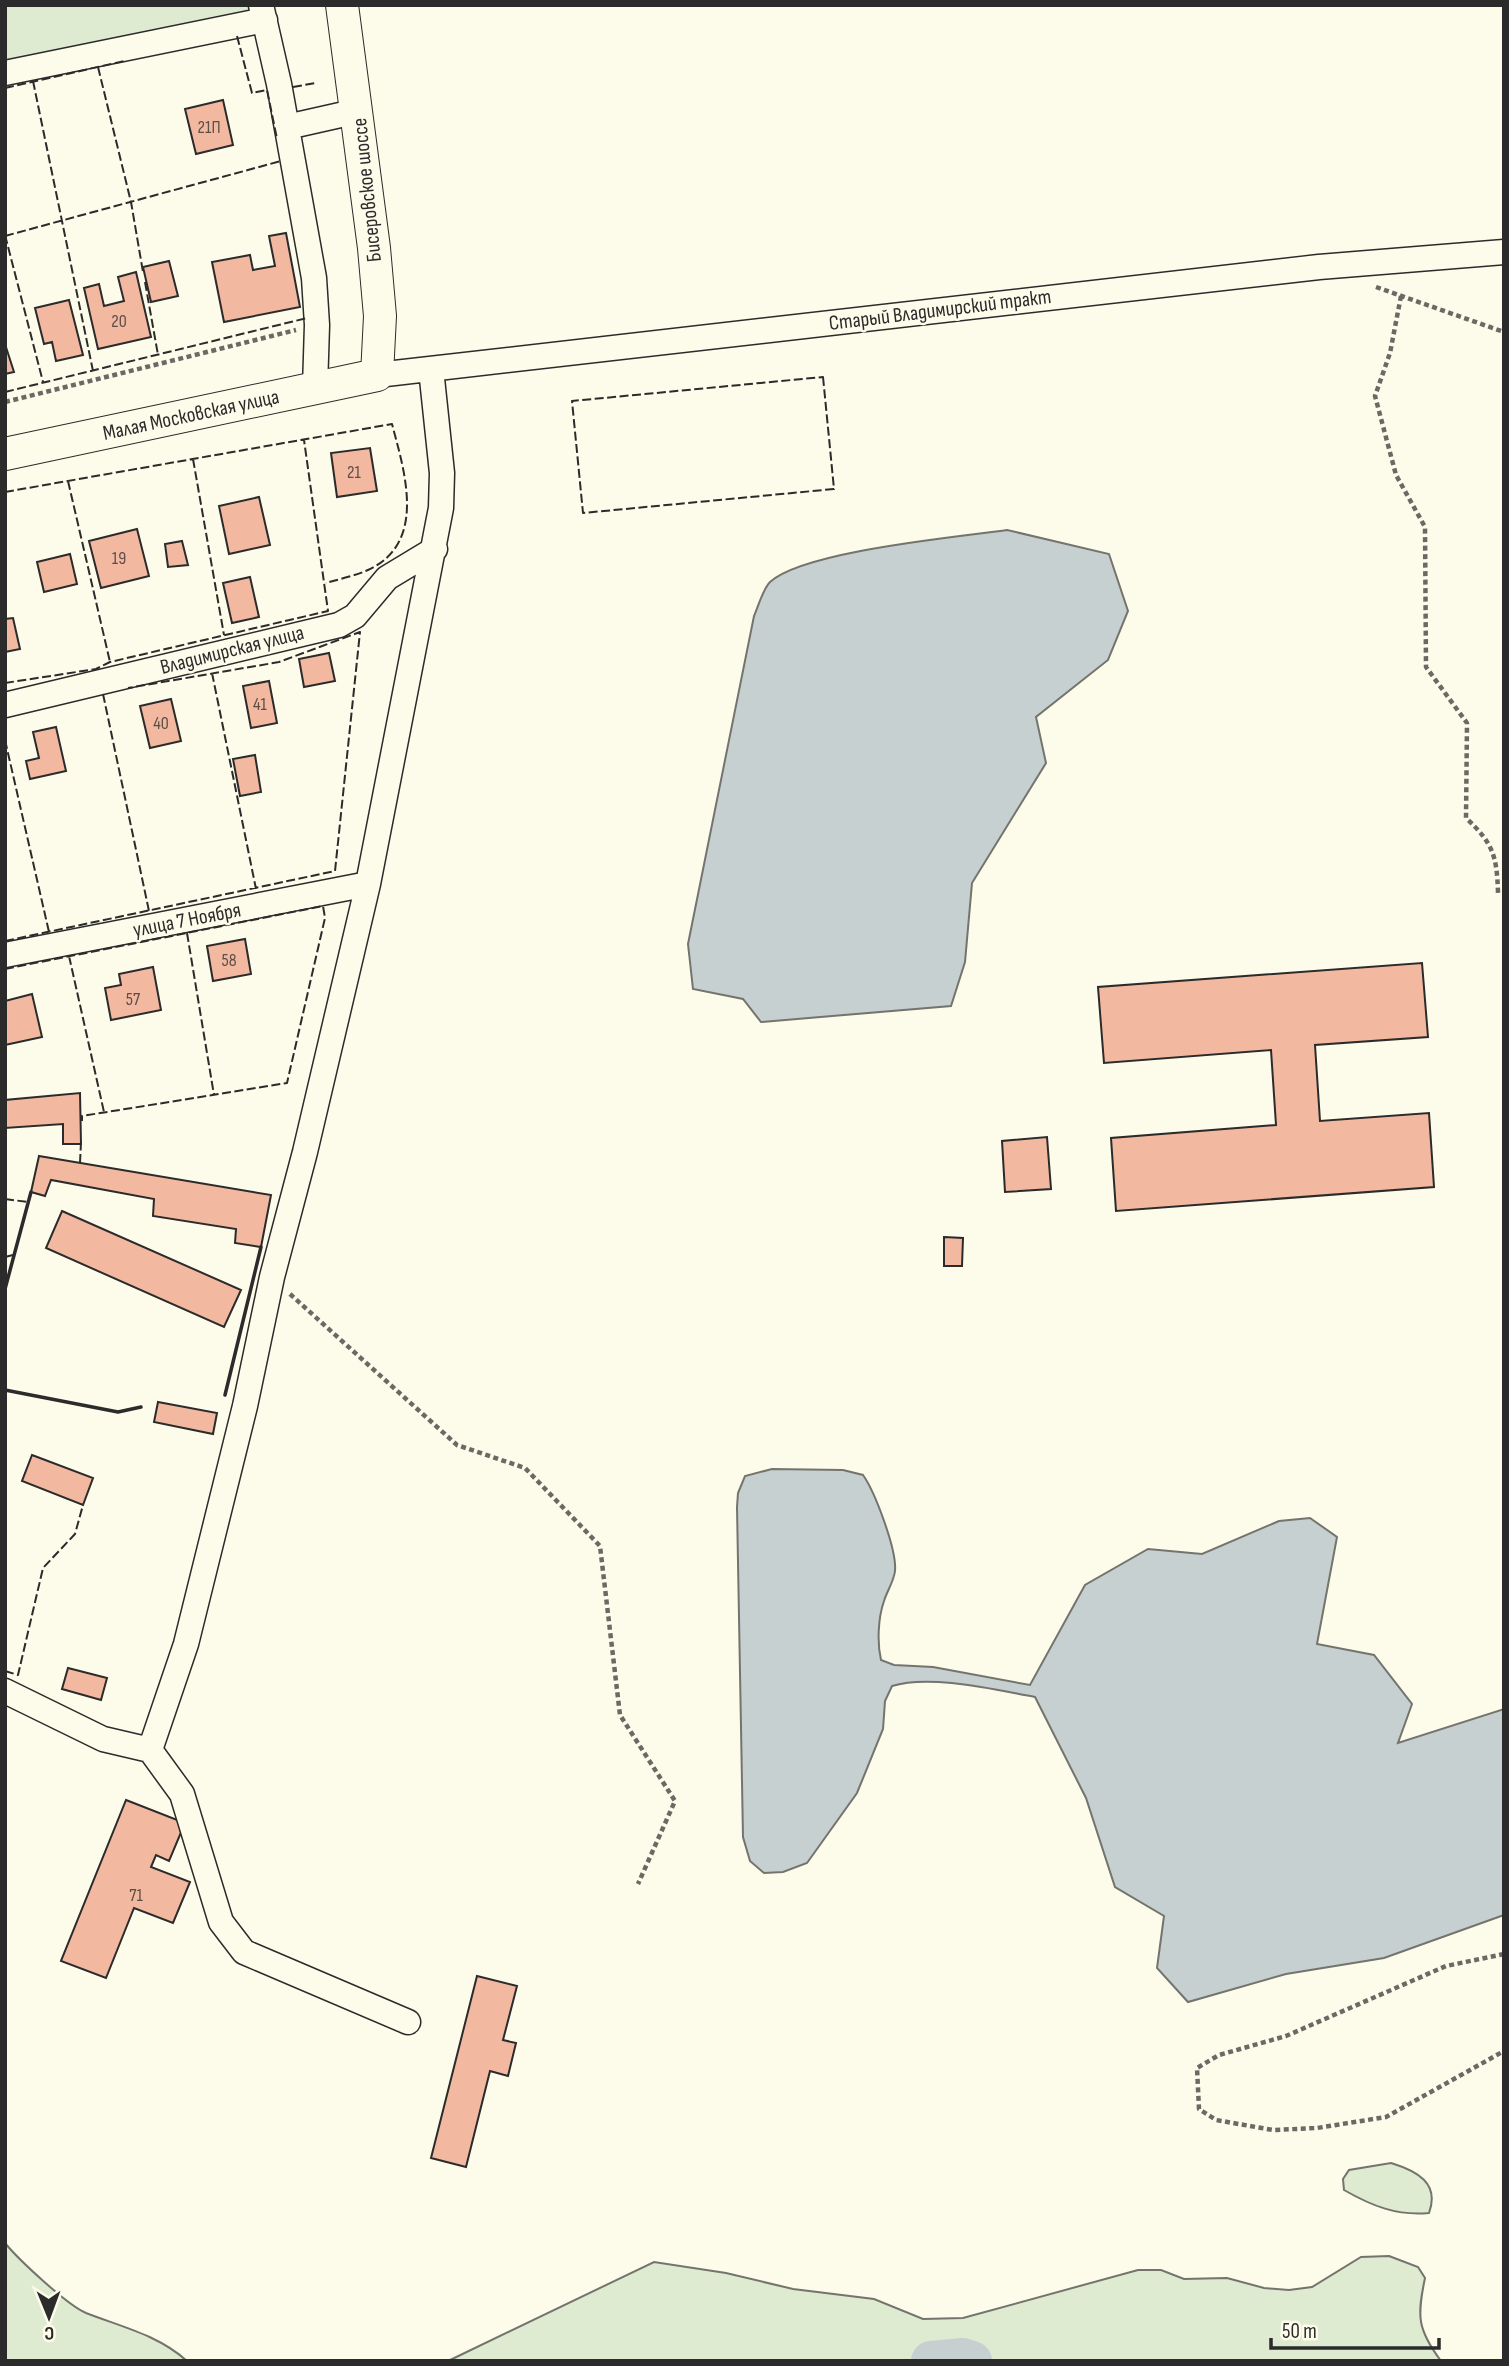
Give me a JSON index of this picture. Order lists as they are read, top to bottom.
{
  "streets": {
    "main road": ["Бисеровское шоссе", "Малая Московская улица"],
    "street": ["Старый Владимирский тракт", "Владимирская улица", "улица 7 Ноября"]
  },
  "crossings": [
    ["Бисеровское шоссе", "Старый Владимирский тракт"],
    ["Бисеровское шоссе", "Малая Московская улица"],
    ["Старый Владимирский тракт", "Малая Московская улица"]
  ],
  "house_numbers": [
    "21П",
    "20",
    "21",
    "19",
    "41",
    "40",
    "58",
    "57",
    "71"
  ],
  "scale_bar": "50 m",
  "north": "bottom"
}
